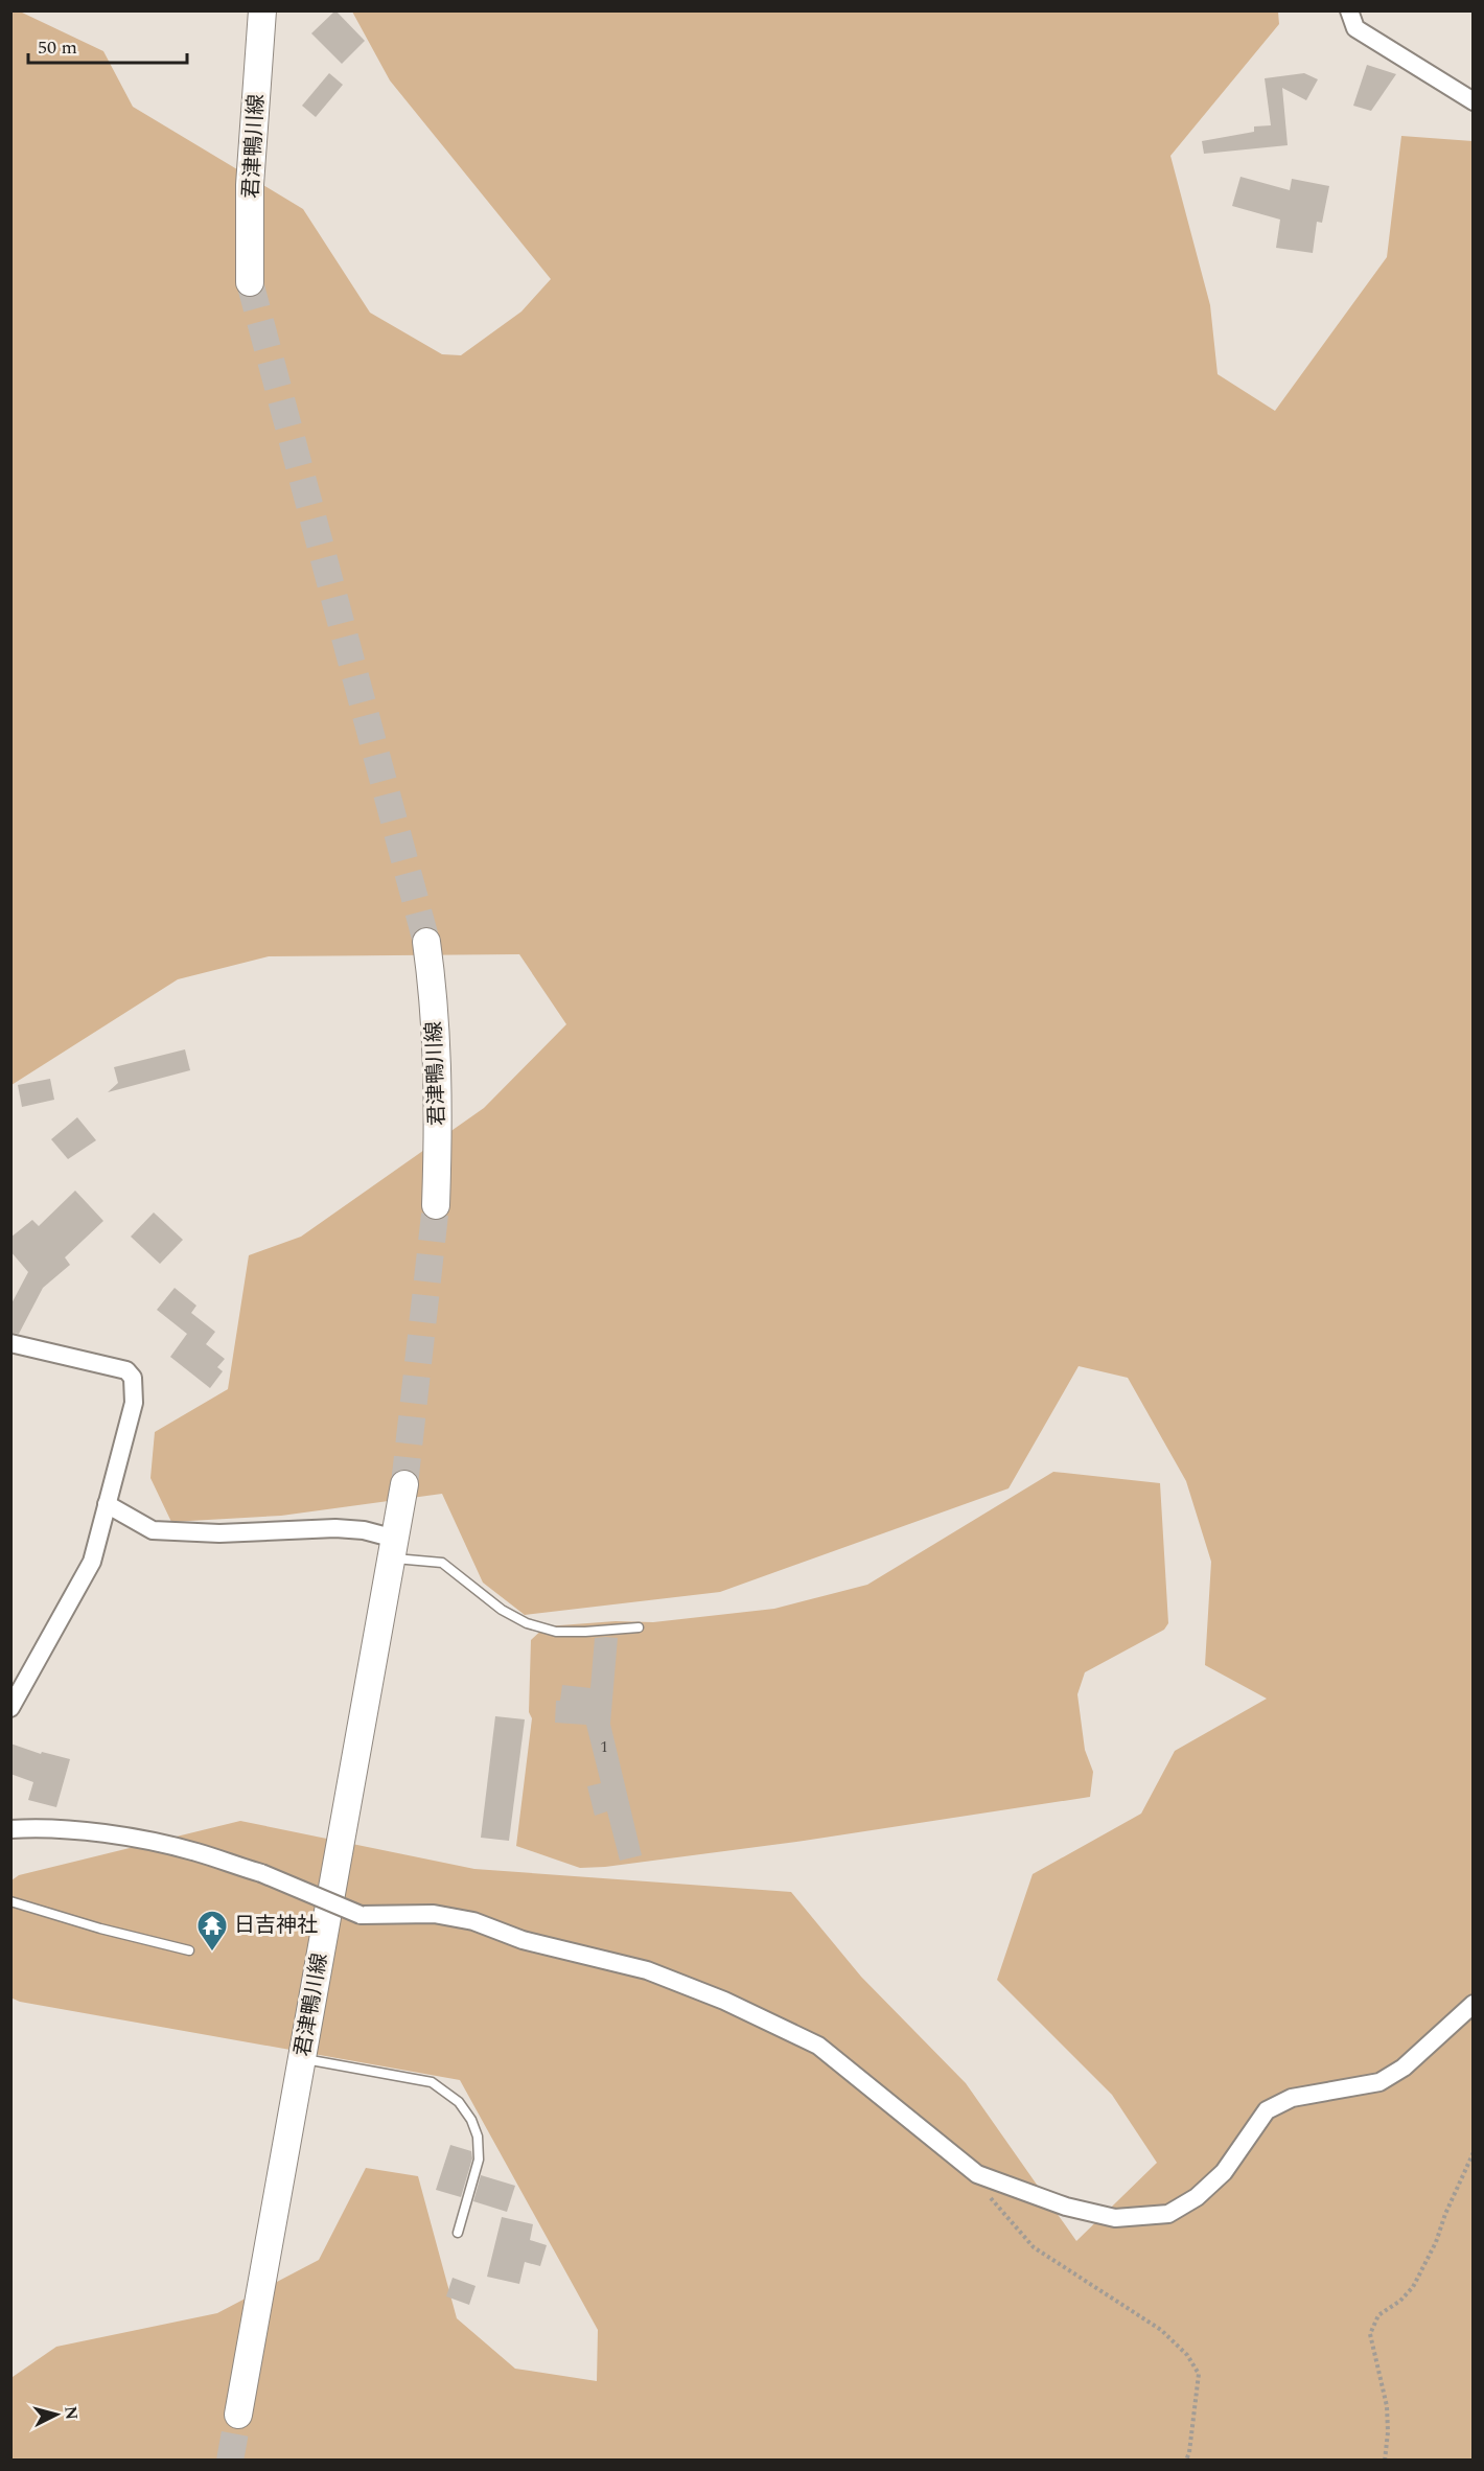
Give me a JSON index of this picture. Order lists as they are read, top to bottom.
{
  "streets": {
    "main road": ["君津鴨川線"]
  },
  "places": {
    "temple": ["日吉神社"]
  },
  "house_numbers": ["1"],
  "scale_bar": "50 m",
  "north": "right"
}
